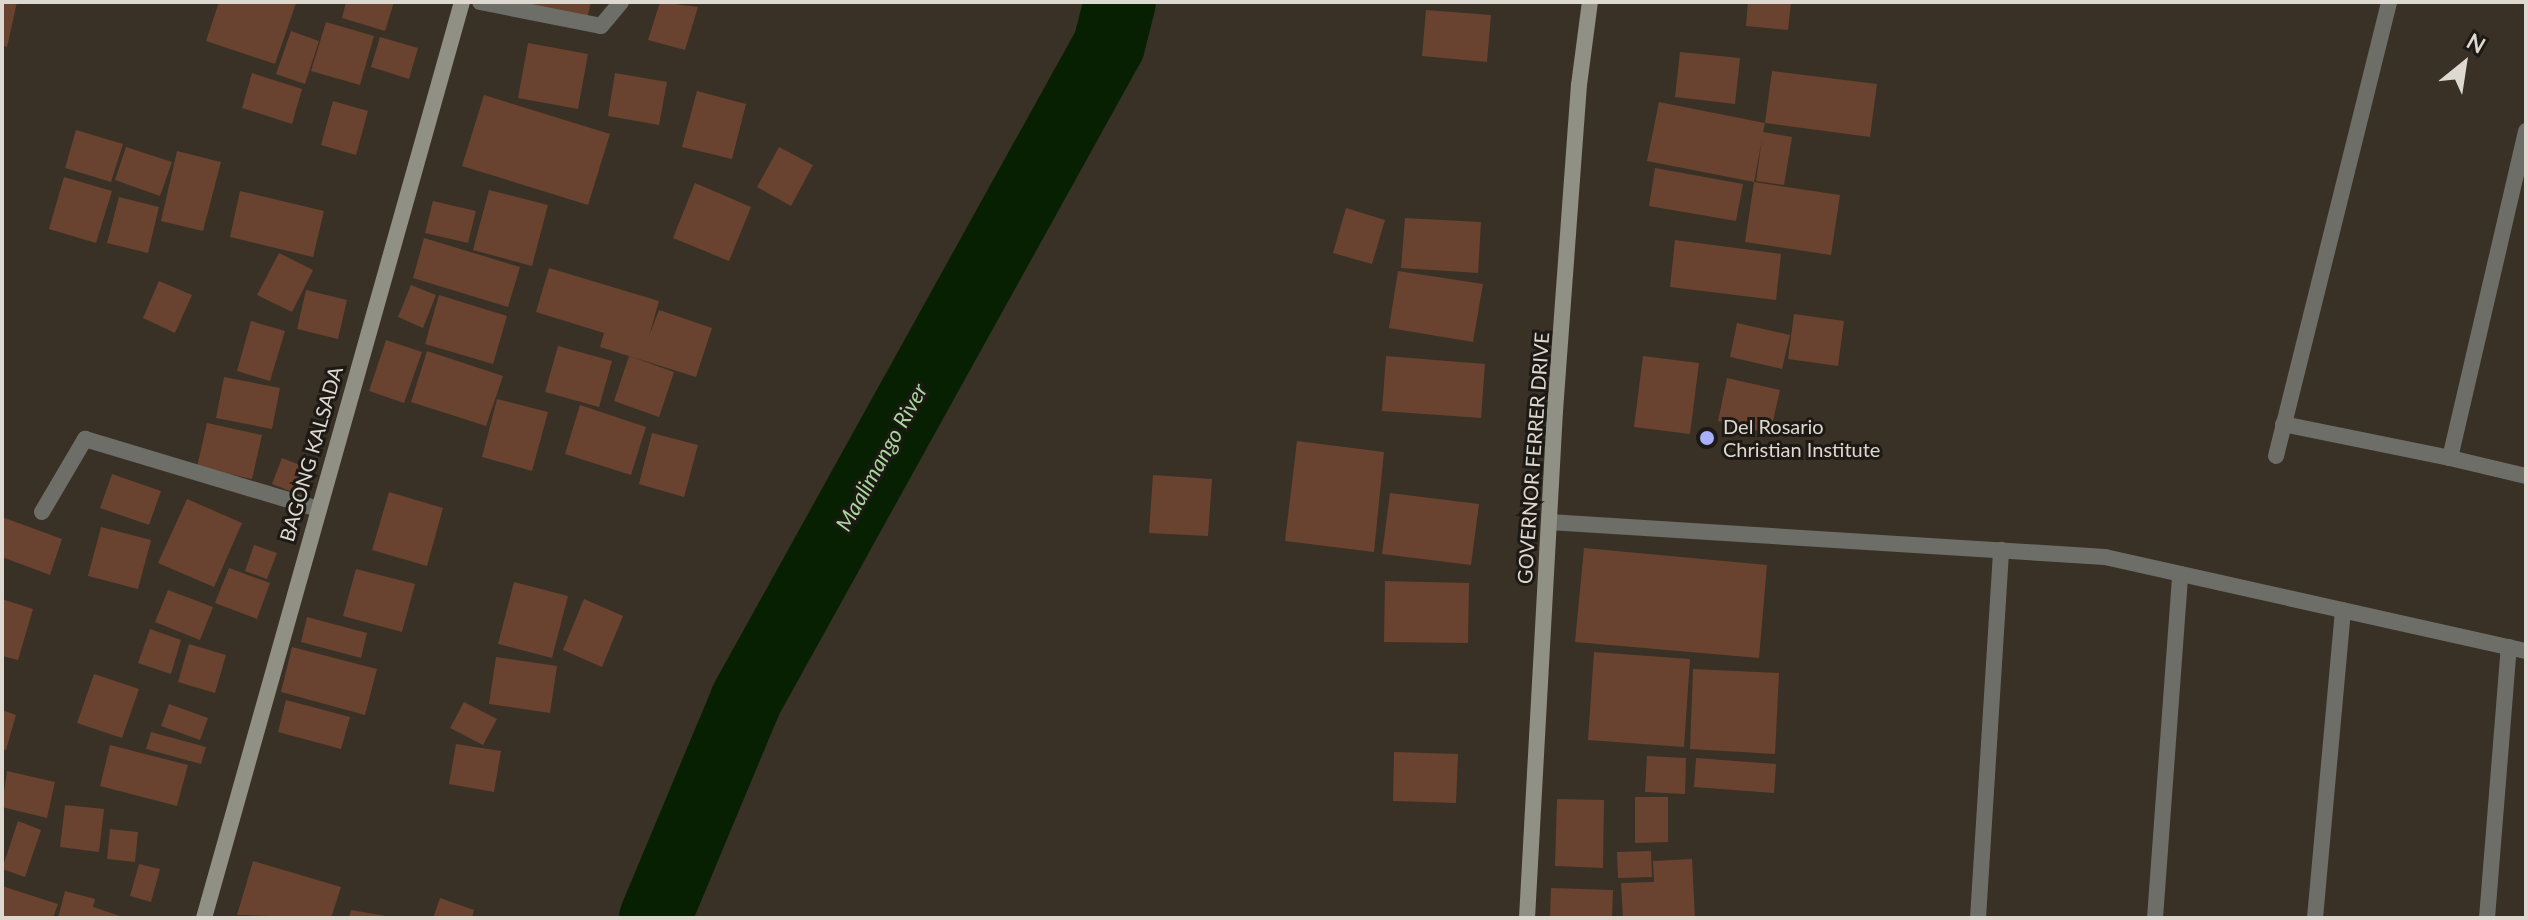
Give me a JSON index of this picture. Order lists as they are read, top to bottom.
{
  "streets": {
    "street": ["BAGONG KALSADA", "GOVERNOR FERRER DRIVE"]
  },
  "water": ["Maalimango River"],
  "places": ["Del Rosario Christian Institute"],
  "north": "top right"
}
